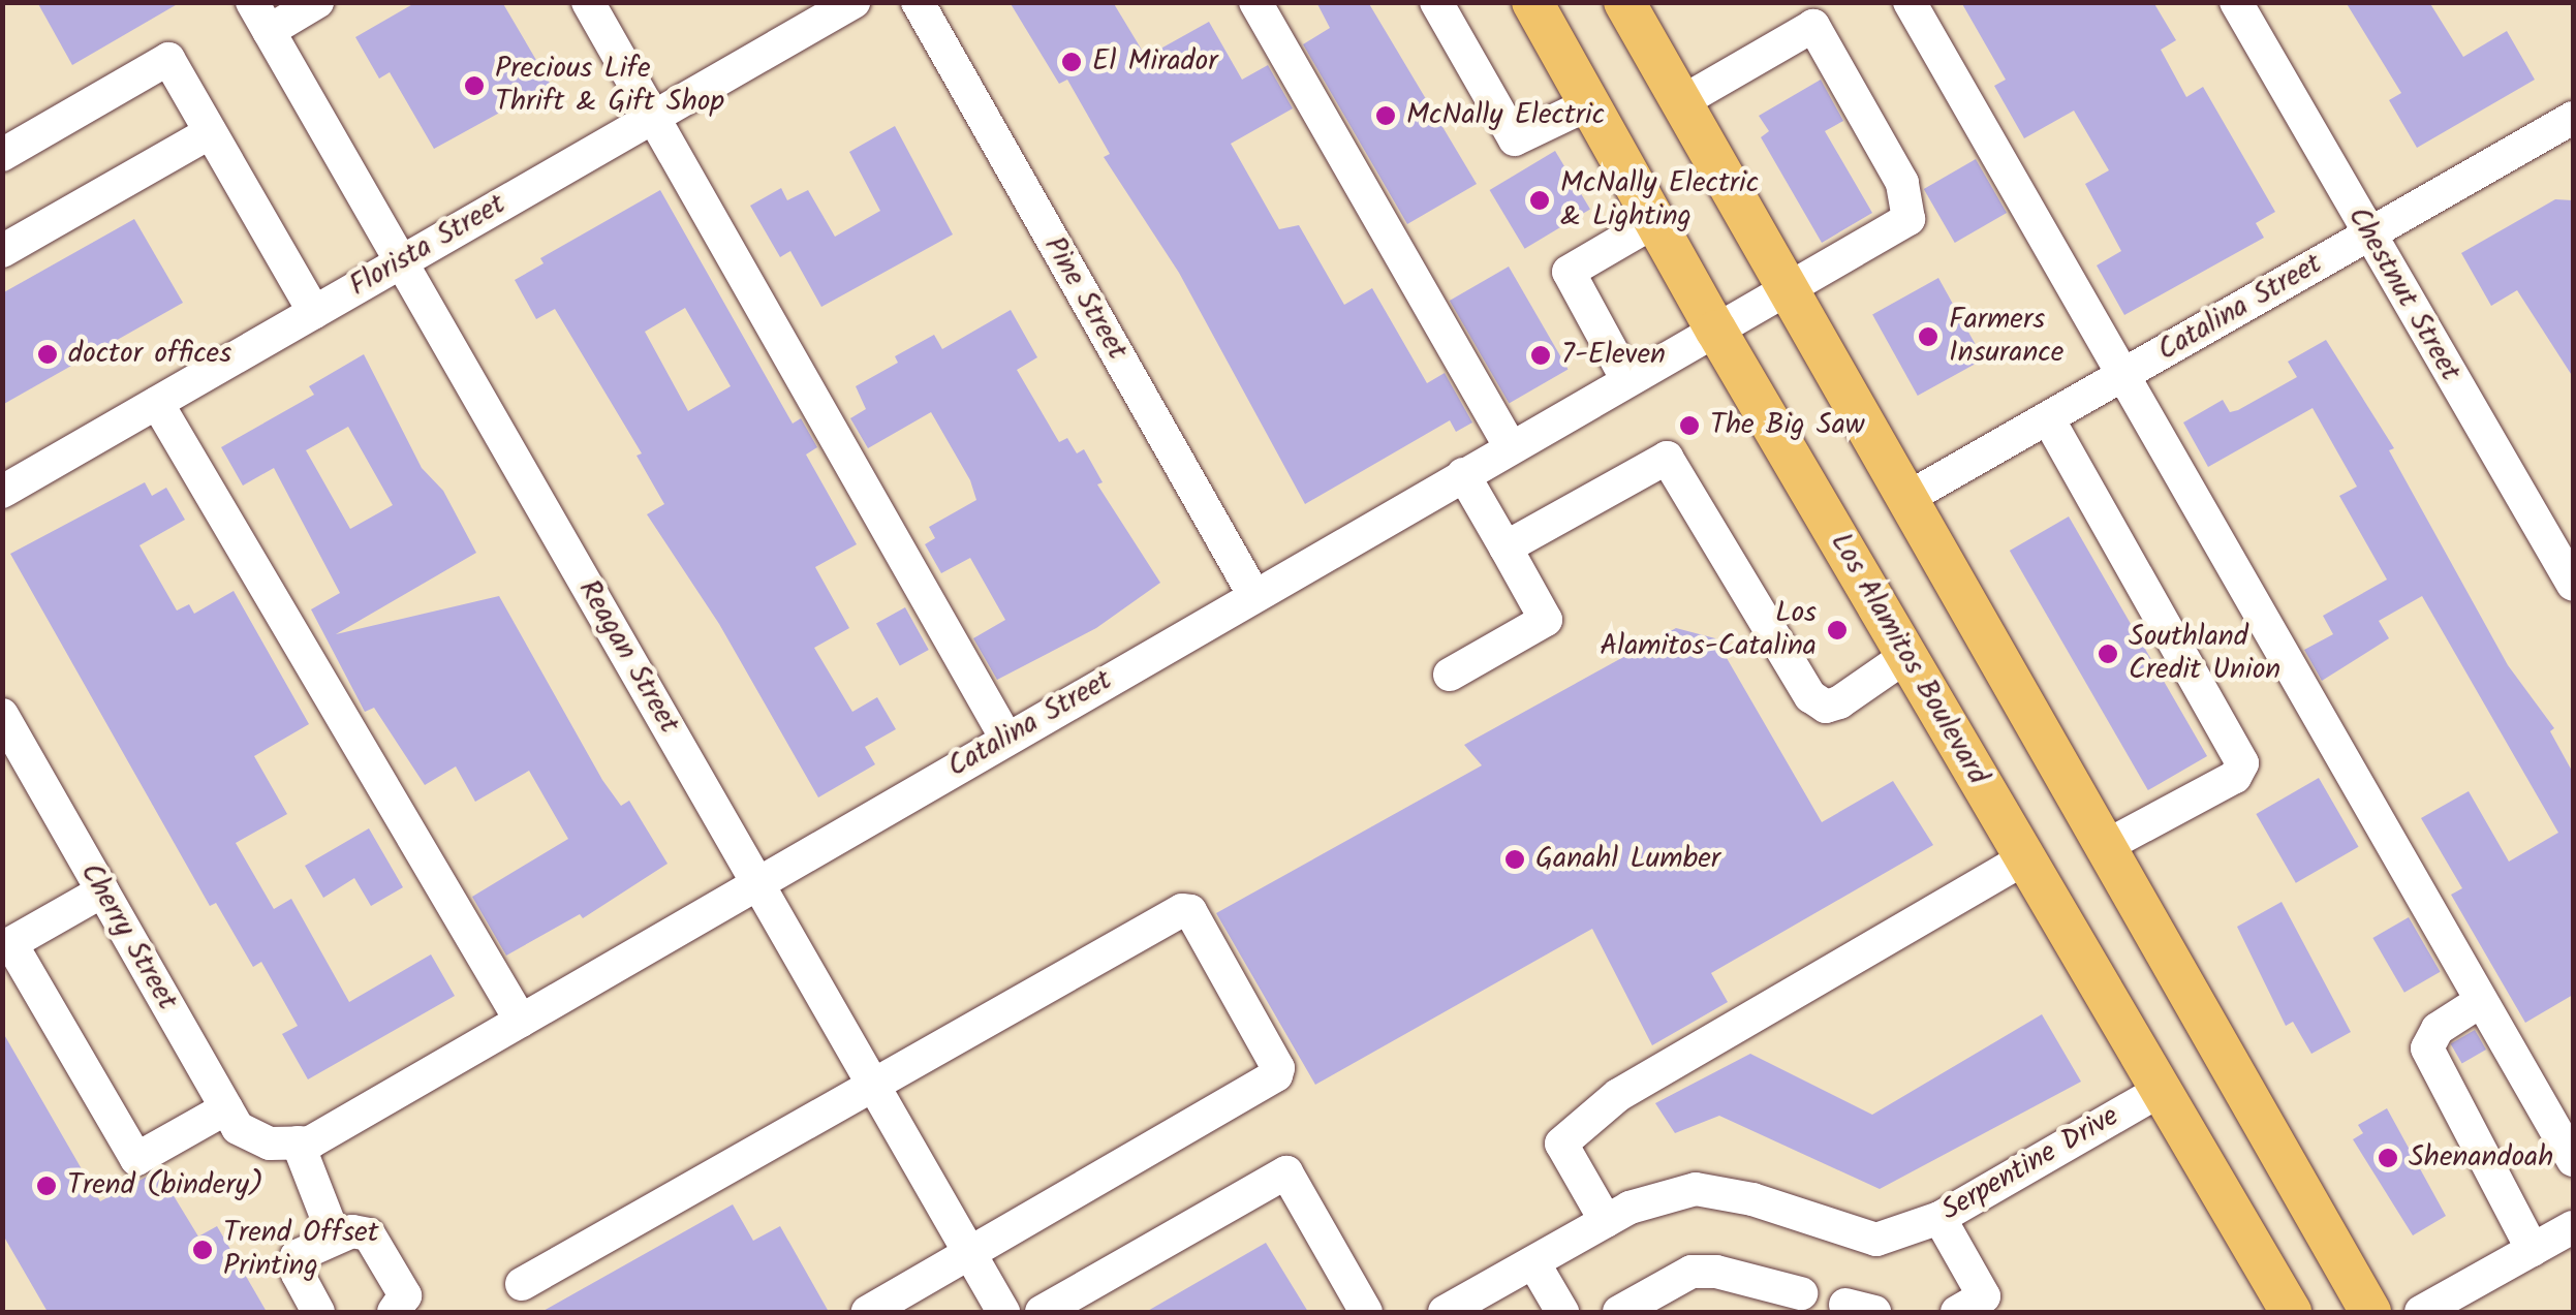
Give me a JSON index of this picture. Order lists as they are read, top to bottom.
{
  "streets": {
    "main road": ["Los Alamitos Boulevard"],
    "street": [
      "Florista Street",
      "Chestnut Street",
      "Pine Street",
      "Catalina Street",
      "Reagan Street",
      "Cherry Street",
      "Serpentine Drive"
    ]
  },
  "crossings": [
    ["Florista Street", "Reagan Street"],
    ["Chestnut Street", "Catalina Street"],
    ["Pine Street", "Catalina Street"],
    ["Catalina Street", "Reagan Street"],
    ["Catalina Street", "Los Alamitos Boulevard"],
    ["Catalina Street", "Cherry Street"],
    ["Los Alamitos Boulevard", "Serpentine Drive"]
  ],
  "places": [
    "El Mirador",
    "Precious Life Thrift & Gift Shop",
    "McNally Electric",
    "McNally Electric & Lighting",
    "Farmers Insurance",
    "doctor offices",
    "7-Eleven",
    "The Big Saw",
    "Los Alamitos-Catalina",
    "Southland Credit Union",
    "Ganahl Lumber",
    "Shenandoah",
    "Trend (bindery)",
    "Trend Offset Printing"
  ]
}
